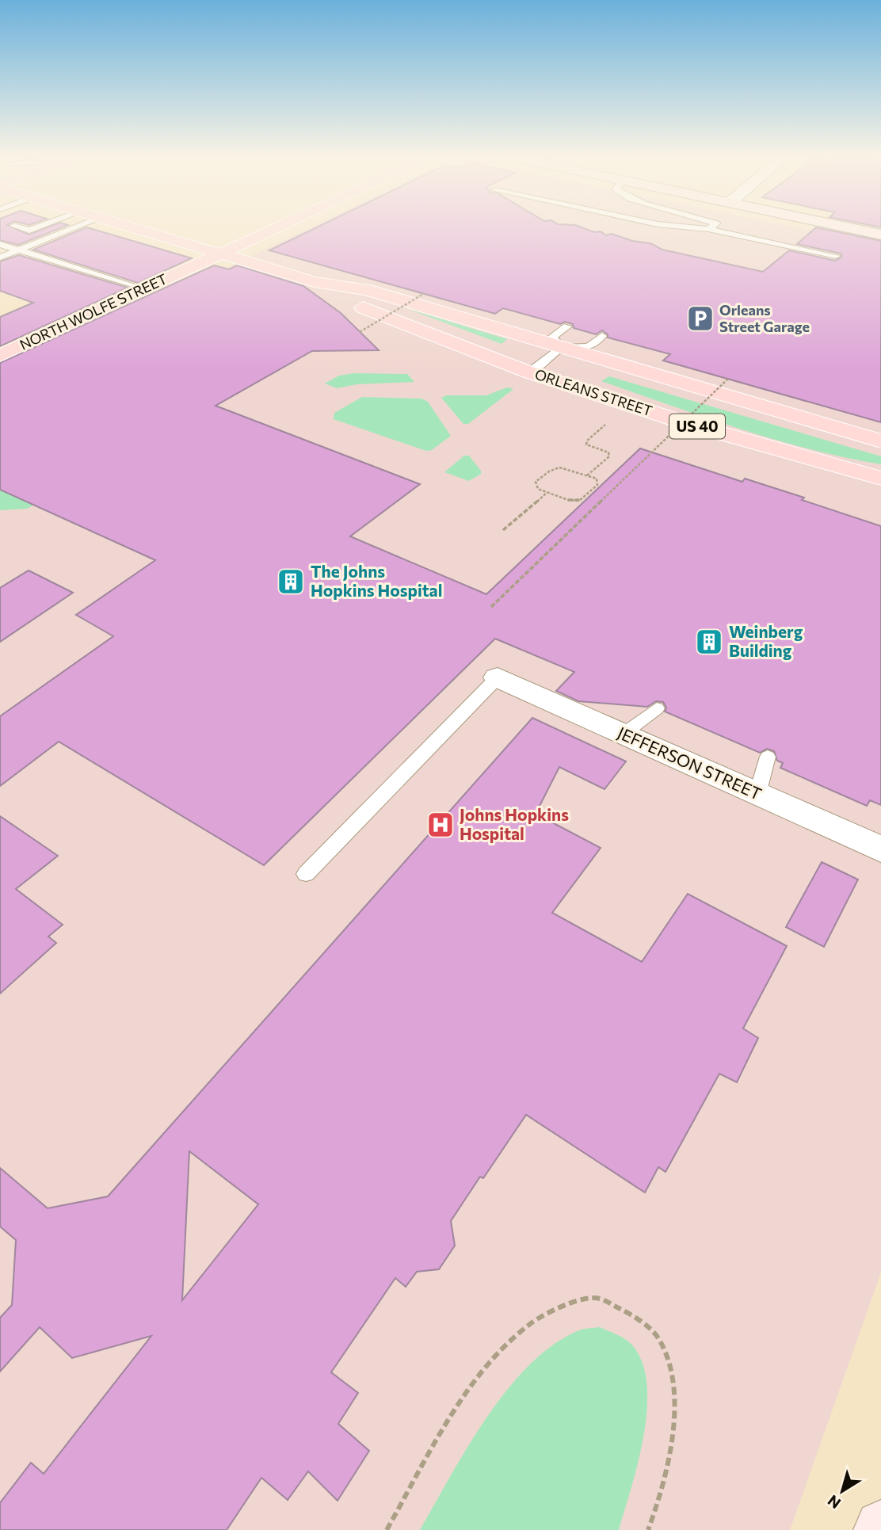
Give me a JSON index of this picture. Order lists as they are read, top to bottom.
{
  "streets": {
    "main road": ["NORTH WOLFE STREET", "ORLEANS STREET", "US 40"],
    "street": ["JEFFERSON STREET"]
  },
  "crossings": [
    ["NORTH WOLFE STREET", "ORLEANS STREET"]
  ],
  "places": {
    "parking": ["Orleans Street Garage"],
    "building": ["The Johns Hopkins Hospital", "Weinberg Building"],
    "hospital": ["Johns Hopkins Hospital"]
  },
  "north": "bottom left"
}
